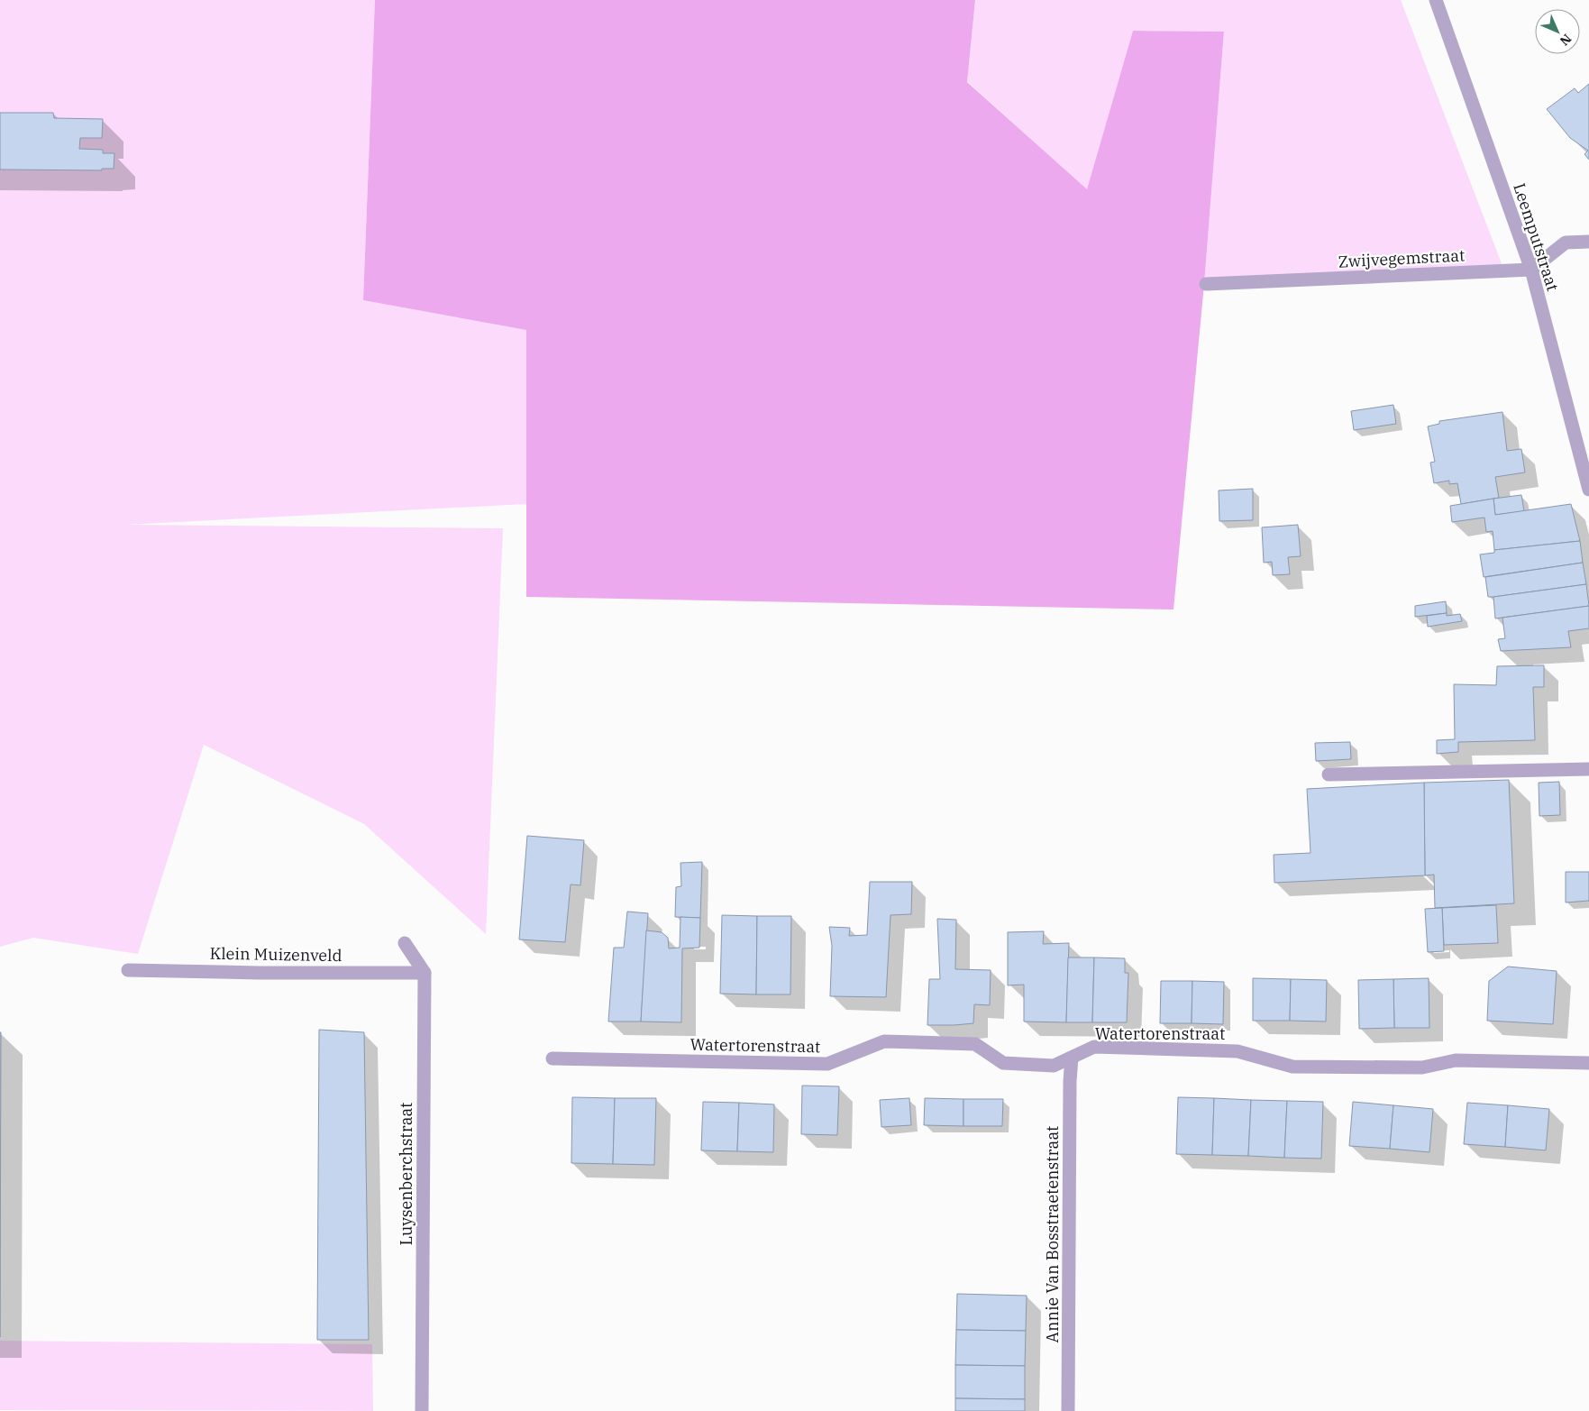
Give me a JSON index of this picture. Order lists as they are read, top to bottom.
{
  "streets": {
    "street": [
      "Leemputstraat",
      "Zwijvegemstraat",
      "Klein Muizenveld",
      "Watertorenstraat",
      "Luysenberchstraat",
      "Annie Van Bosstraetenstraat"
    ]
  },
  "crossings": [
    ["Leemputstraat", "Zwijvegemstraat"],
    ["Klein Muizenveld", "Luysenberchstraat"],
    ["Watertorenstraat", "Annie Van Bosstraetenstraat"]
  ],
  "north": "bottom right"
}
